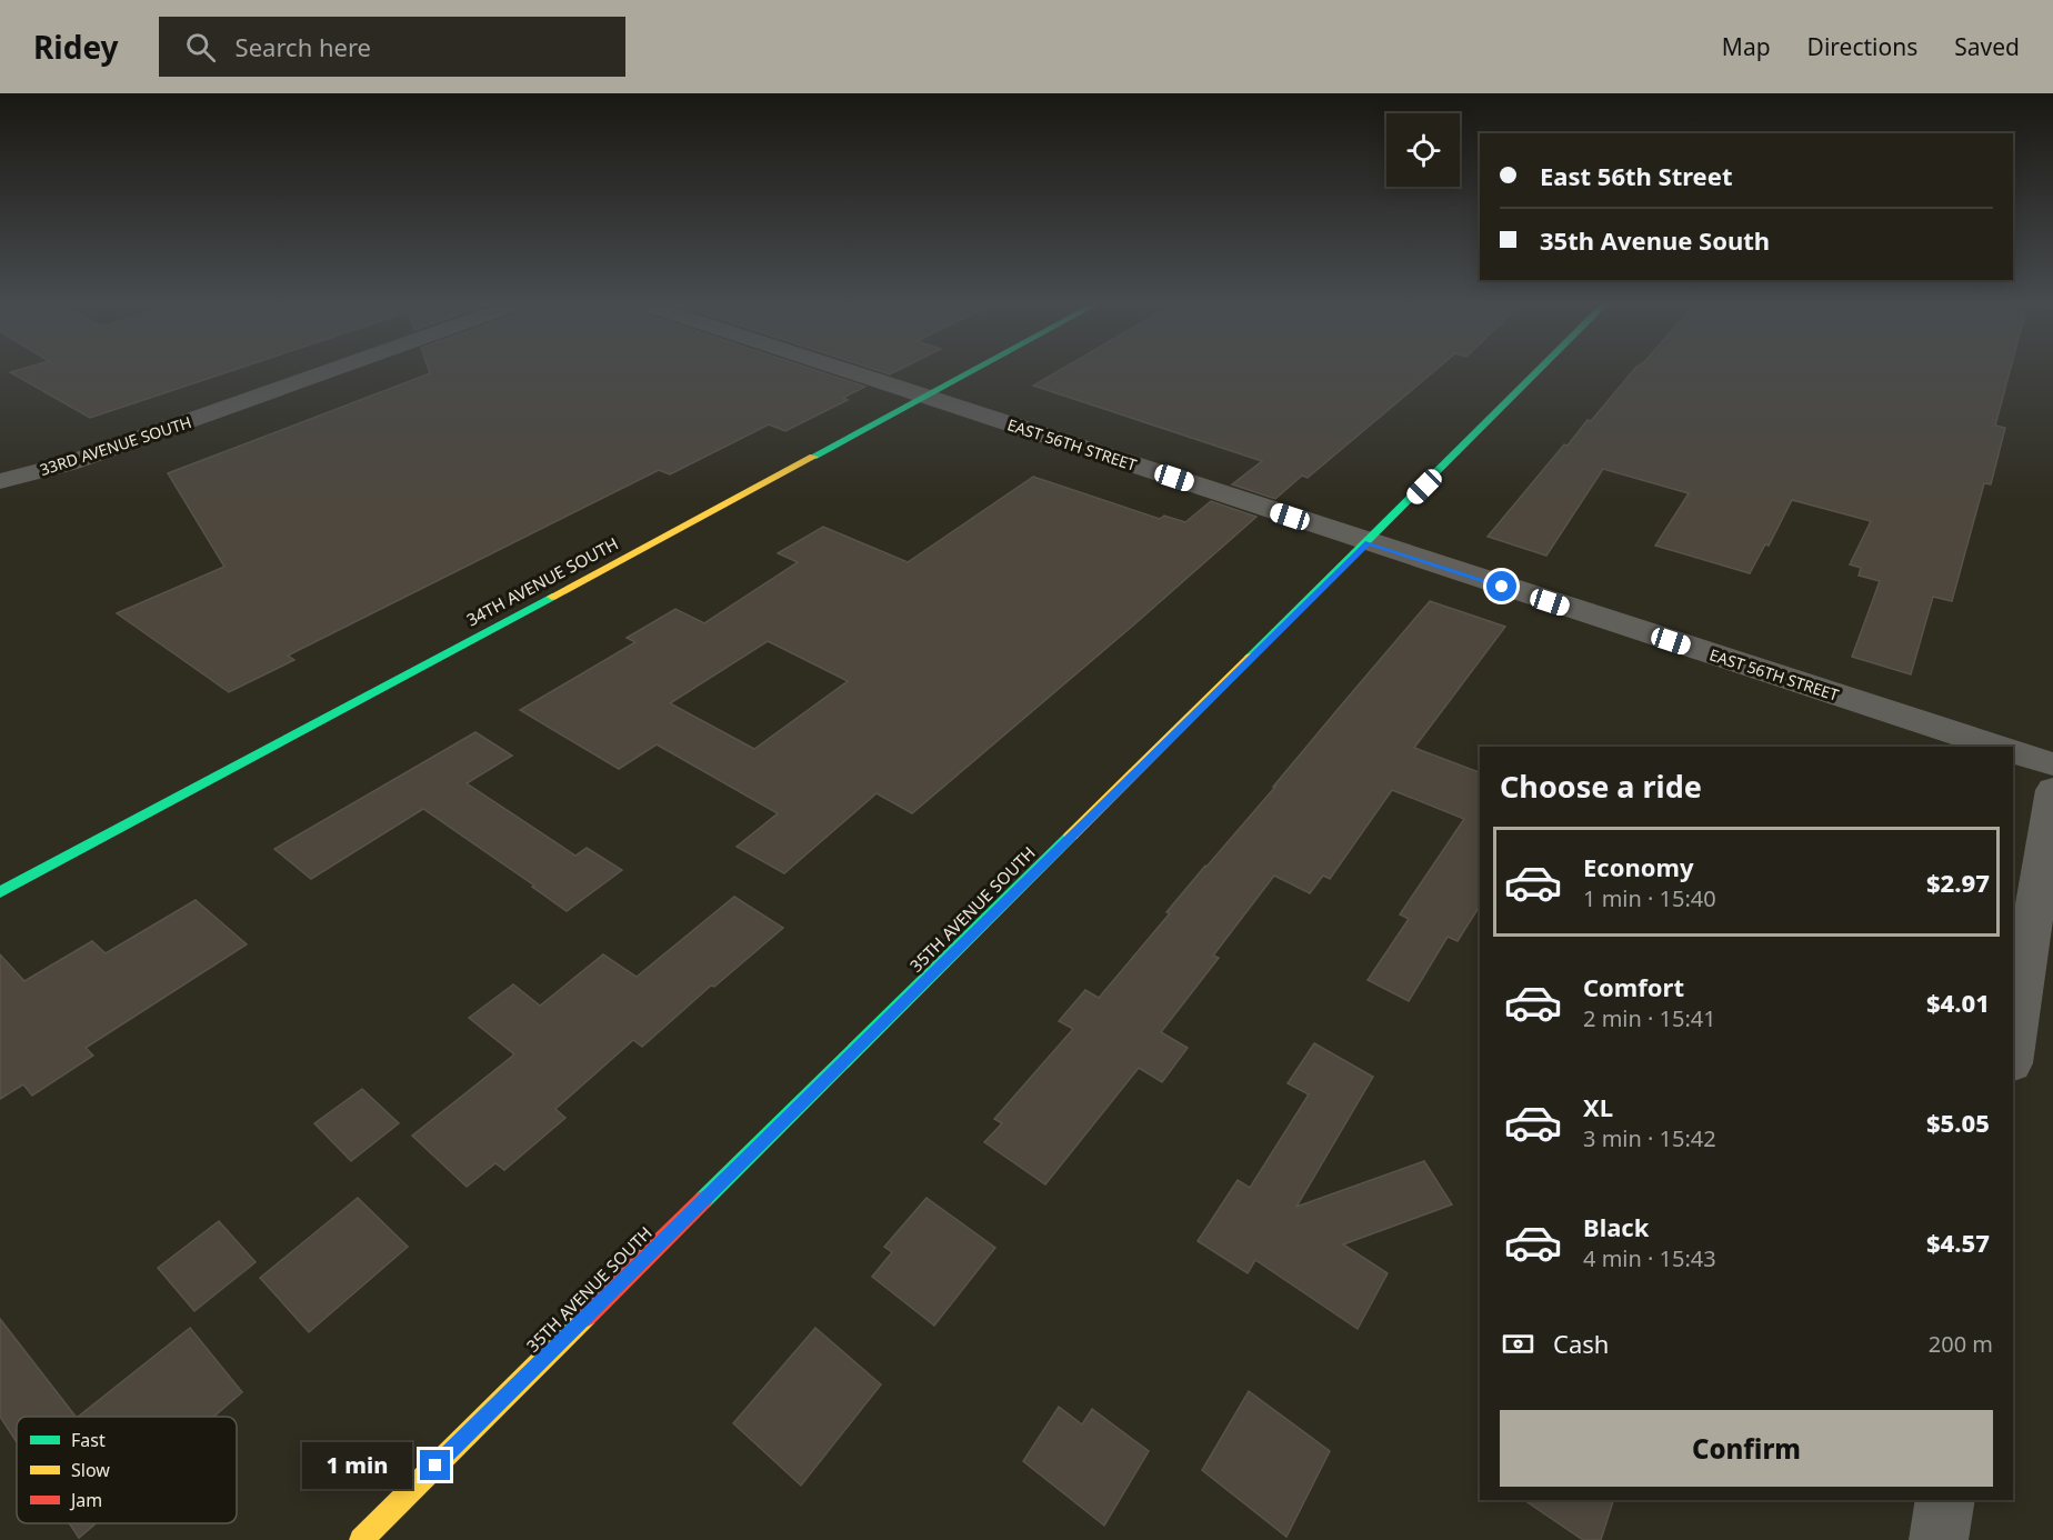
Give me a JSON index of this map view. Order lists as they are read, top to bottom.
{
  "streets": {
    "street": [
      "EAST 56TH STREET",
      "33RD AVENUE SOUTH",
      "34TH AVENUE SOUTH",
      "35TH AVENUE SOUTH"
    ]
  },
  "crossings": [
    ["EAST 56TH STREET", "34TH AVENUE SOUTH"],
    ["EAST 56TH STREET", "35TH AVENUE SOUTH"]
  ],
  "legend": ["Fast", "Slow", "Jam"],
  "page": {
    "header": "Ridey",
    "search": "Search here",
    "nav": ["Map", "Directions", "Saved"],
    "banner": ["East 56th Street", "35th Avenue South"],
    "heading": "Choose a ride",
    "list": [
      {
        "name": "Economy",
        "note": "1 min · 15:40",
        "value": "$2.97"
      },
      {
        "name": "Comfort",
        "note": "2 min · 15:41",
        "value": "$4.01"
      },
      {
        "name": "XL",
        "note": "3 min · 15:42",
        "value": "$5.05"
      },
      {
        "name": "Black",
        "note": "4 min · 15:43",
        "value": "$4.57"
      }
    ],
    "pay": ["Cash", "200 m"],
    "buttons": "Confirm",
    "bubble": "1 min"
  }
}
